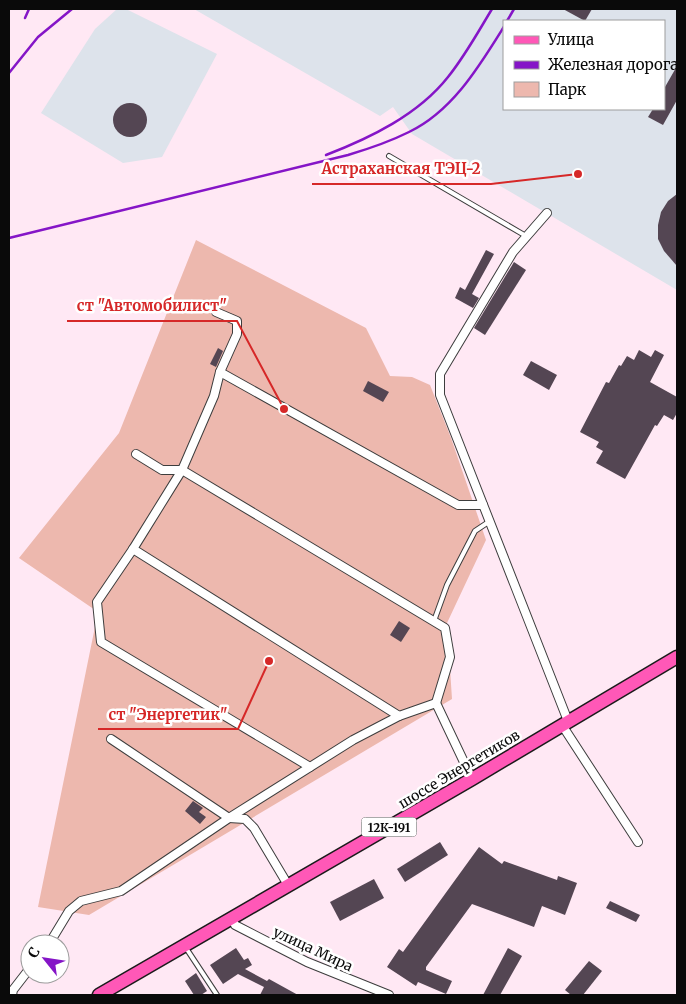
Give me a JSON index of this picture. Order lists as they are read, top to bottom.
{
  "streets": {
    "main road": ["шоссе Энергетиков", "12К-191"],
    "street": ["улица Мира"]
  },
  "crossings": [
    ["шоссе Энергетиков", "улица Мира"]
  ],
  "places": ["Астраханская ТЭЦ-2", "ст \"Автомобилист\"", "ст \"Энергетик\""],
  "legend": ["Улица", "Железная дорога", "Парк"],
  "north": "top left"
}
